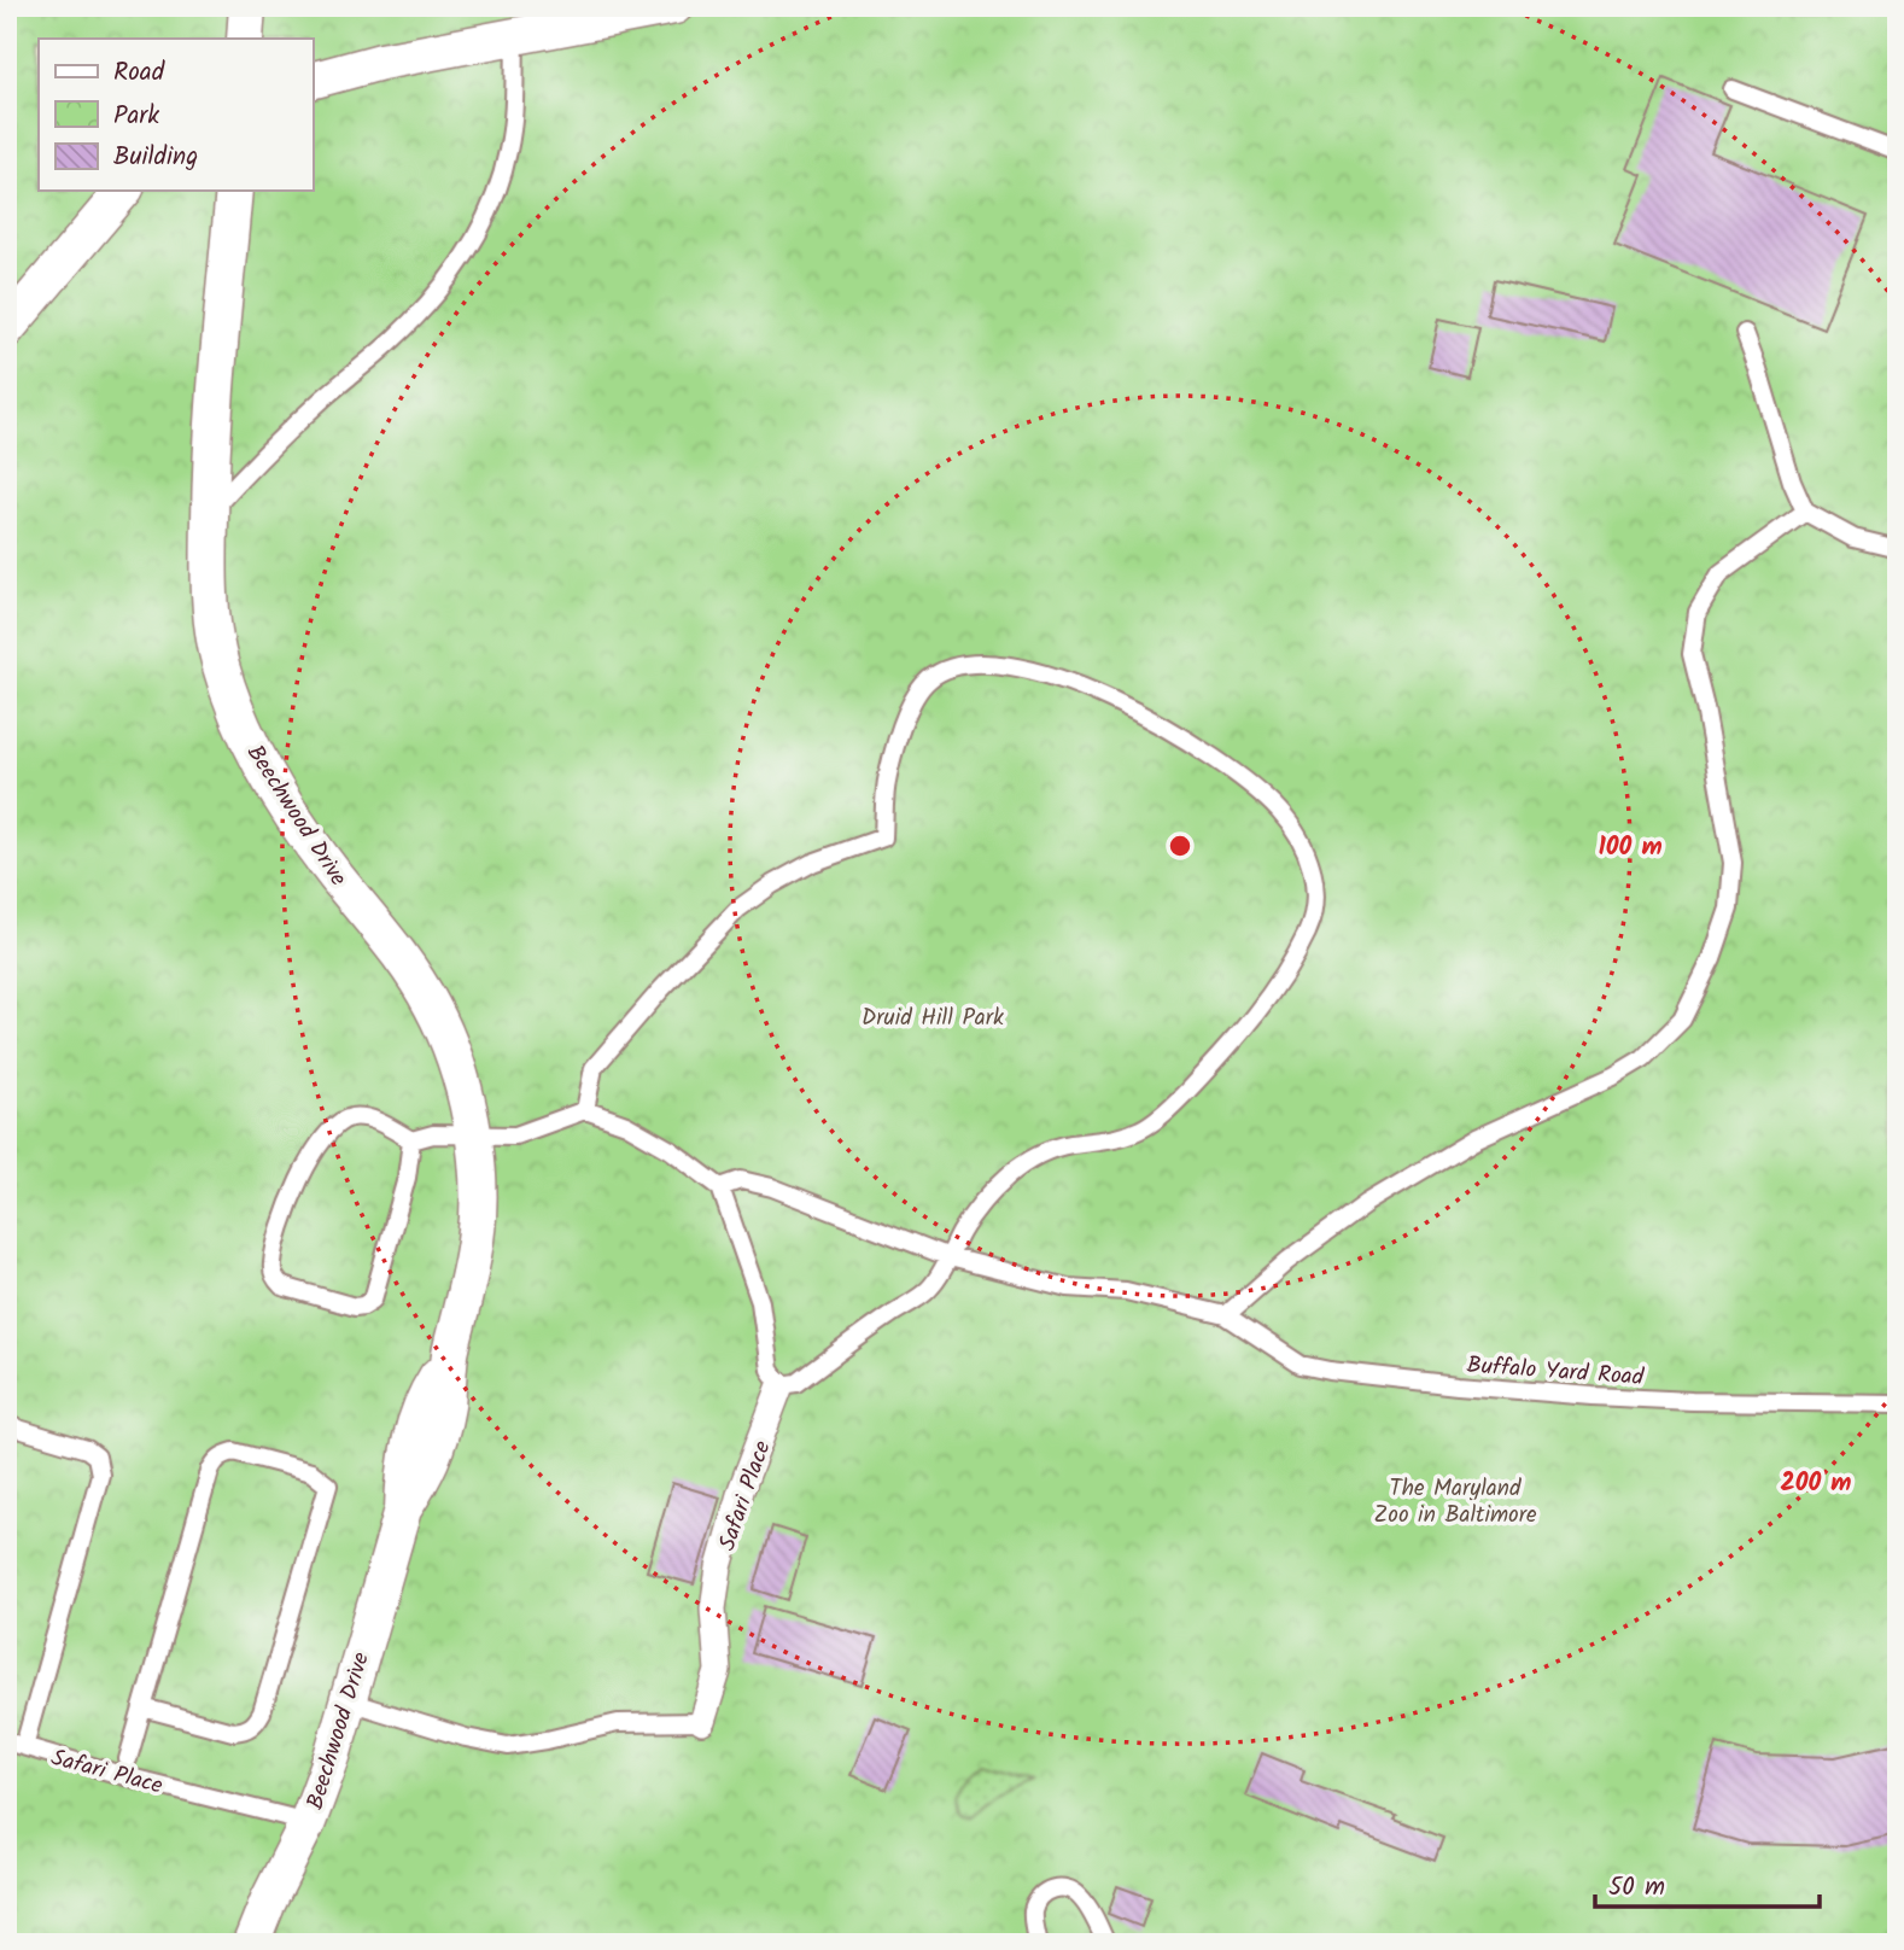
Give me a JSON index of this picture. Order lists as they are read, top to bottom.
{
  "streets": {
    "street": ["Beechwood Drive", "Safari Place"],
    "lane": ["Buffalo Yard Road"]
  },
  "crossings": [
    ["Beechwood Drive", "Safari Place"]
  ],
  "parks": ["Druid Hill Park", "The Maryland Zoo in Baltimore"],
  "legend": ["Road", "Park", "Building"],
  "scale_bar": "50 m",
  "rings": ["100 m", "200 m"]
}
